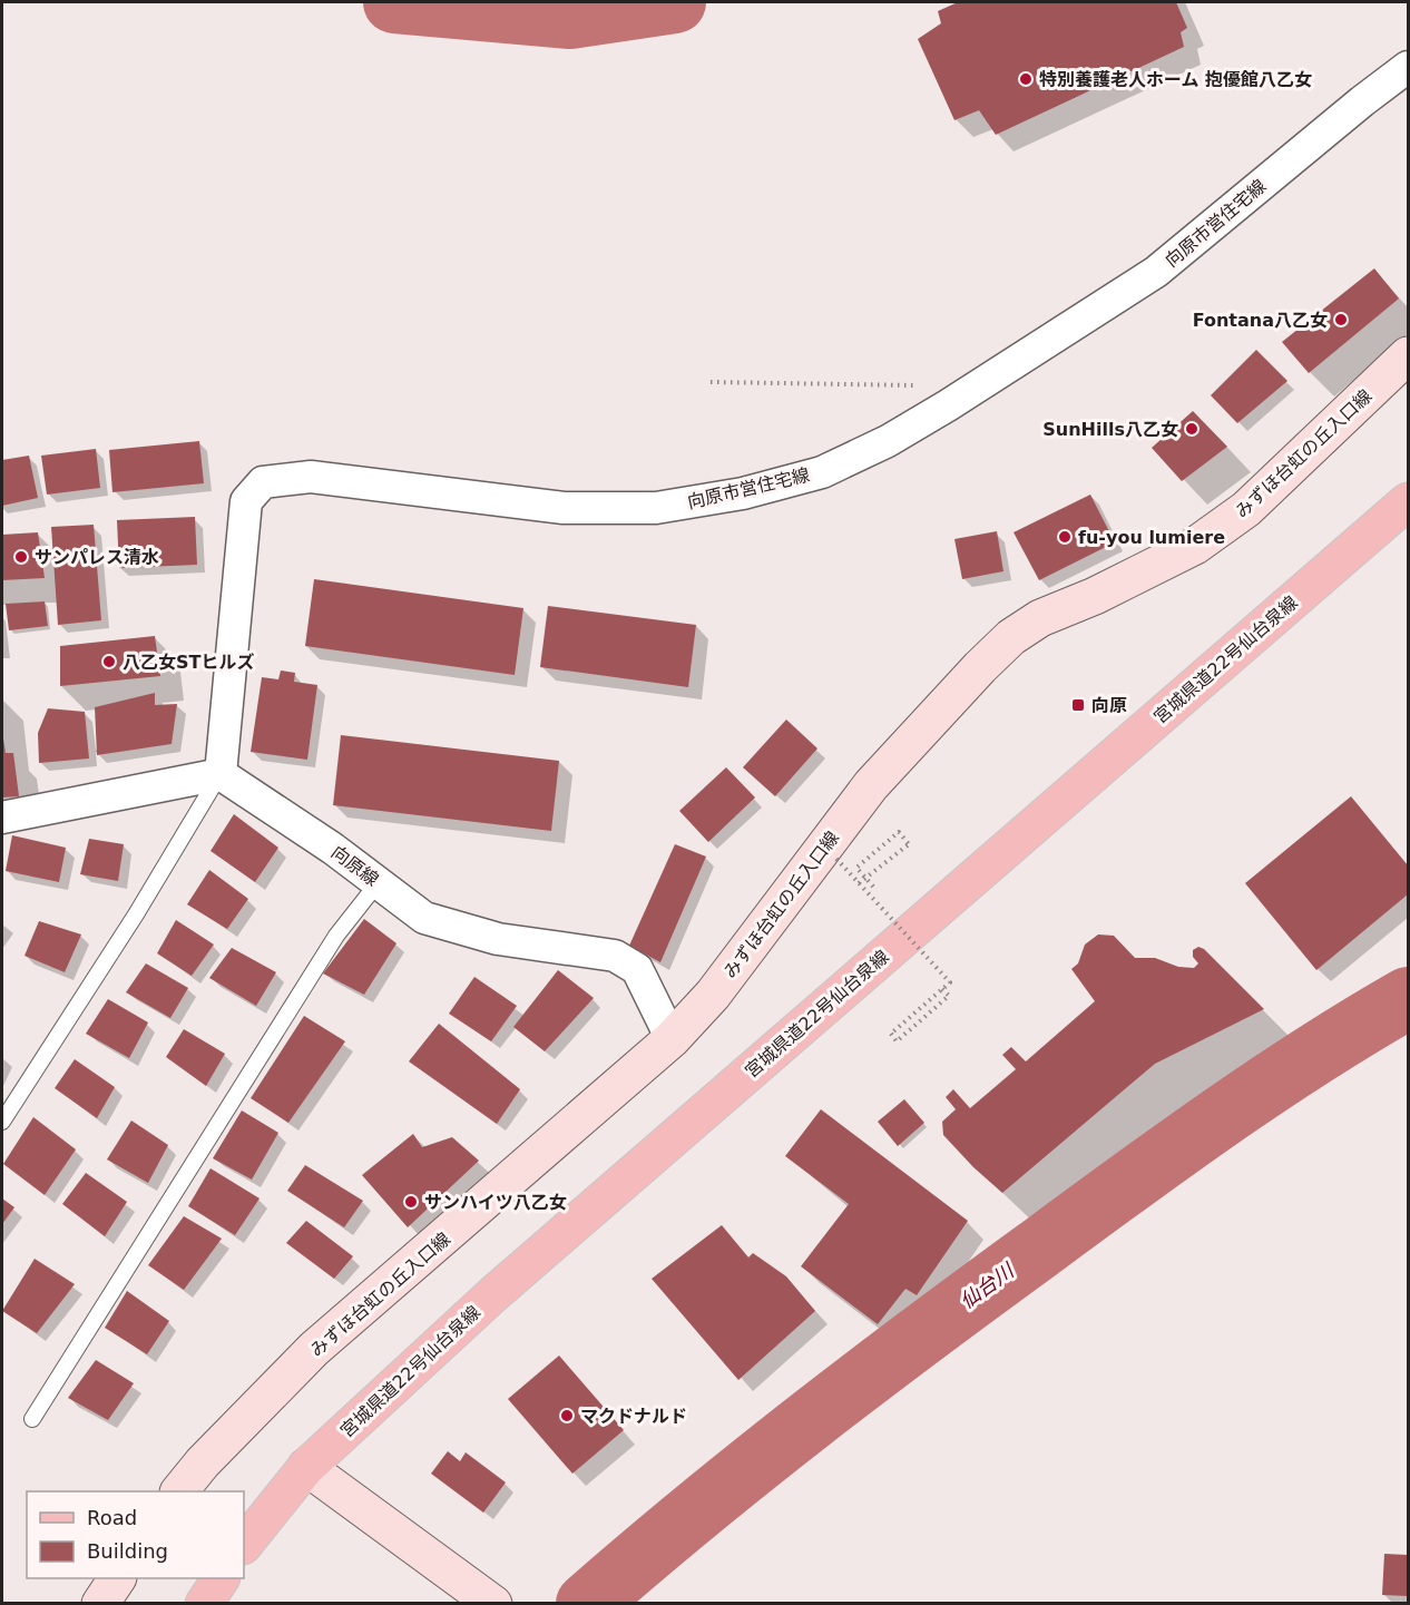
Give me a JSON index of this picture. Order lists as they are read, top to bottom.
{
  "streets": {
    "main road": ["宮城県道22号仙台泉線"],
    "street": ["向原市営住宅線", "みずほ台虹の丘入口線", "向原線"]
  },
  "crossings": [
    ["向原市営住宅線", "向原線"],
    ["みずほ台虹の丘入口線", "向原線"]
  ],
  "water": ["仙台川"],
  "places": {
    "other": [
      "特別養護老人ホーム 抱優館八乙女",
      "Fontana八乙女",
      "SunHills八乙女",
      "fu-you lumiere",
      "サンパレス清水",
      "八乙女STヒルズ",
      "サンハイツ八乙女",
      "マクドナルド"
    ],
    "transit": ["向原"]
  },
  "legend": ["Road", "Building"]
}
